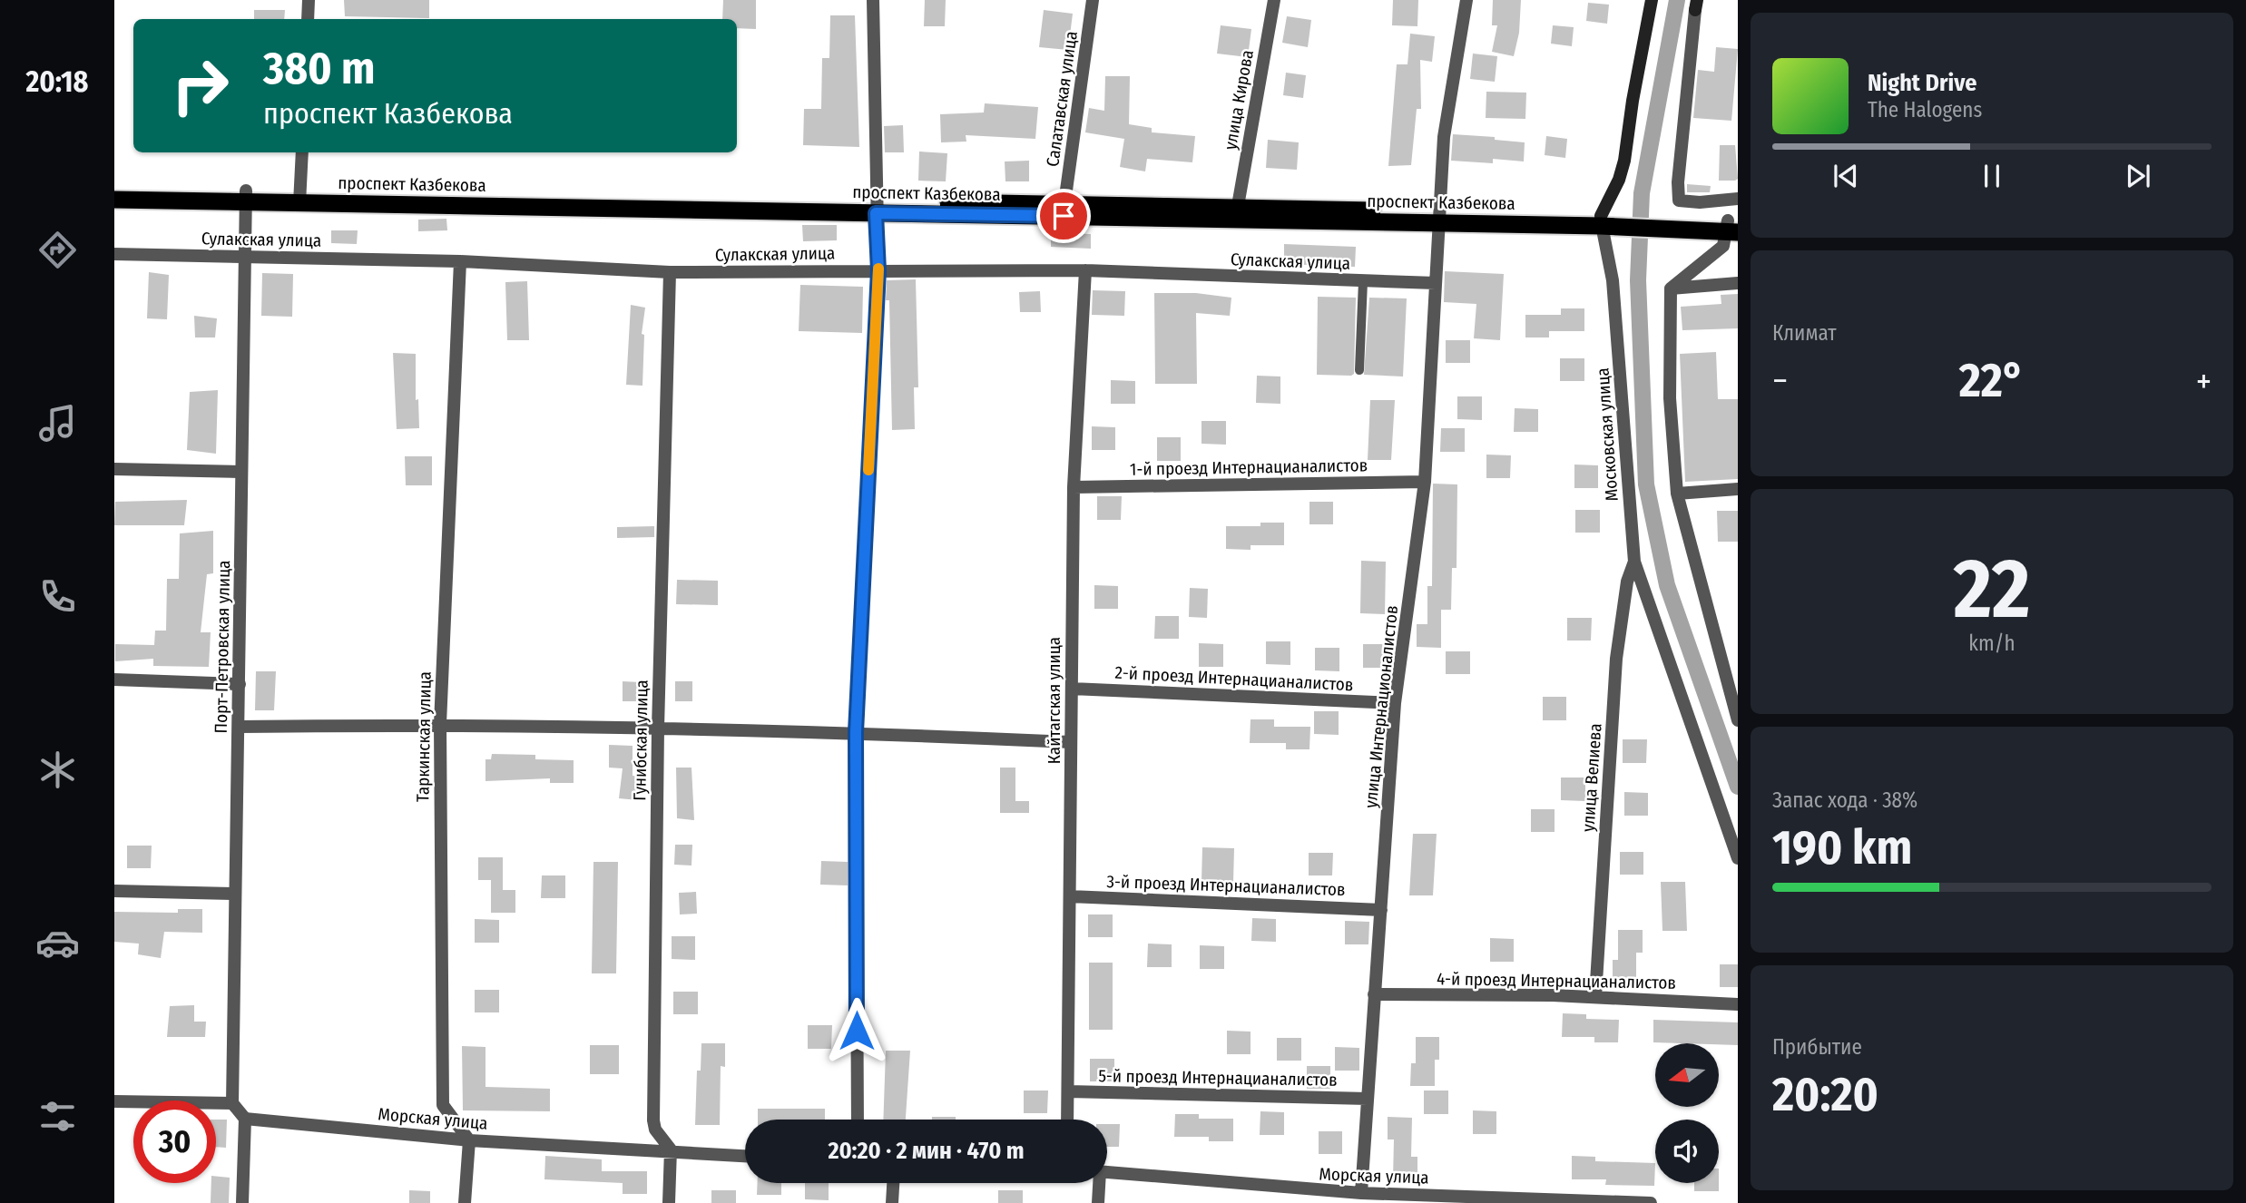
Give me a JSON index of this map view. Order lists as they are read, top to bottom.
{
  "streets": {
    "highway": ["проспект Казбекова"],
    "street": [
      "Салатавская улица",
      "улица Кирова",
      "Сулакская улица",
      "Московская улица",
      "1-й проезд Интернацианалистов",
      "Порт-Петровская улица",
      "2-й проезд Интернацианалистов",
      "Кайтагская улица",
      "улица Интернационалистов",
      "Таркинская улица",
      "Гунибская улица",
      "улица Велиева",
      "3-й проезд Интернацианалистов",
      "4-й проезд Интернацианалистов",
      "5-й проезд Интернацианалистов",
      "Морская улица"
    ]
  },
  "crossings": [
    ["Салатавская улица", "проспект Казбекова"],
    ["улица Кирова", "проспект Казбекова"],
    ["проспект Казбекова", "Московская улица"],
    ["проспект Казбекова", "Порт-Петровская улица"],
    ["проспект Казбекова", "улица Интернационалистов"],
    ["Сулакская улица", "Порт-Петровская улица"],
    ["Сулакская улица", "Кайтагская улица"],
    ["Сулакская улица", "улица Интернационалистов"],
    ["Сулакская улица", "Таркинская улица"],
    ["Сулакская улица", "Гунибская улица"],
    ["Московская улица", "улица Велиева"],
    ["1-й проезд Интернацианалистов", "Кайтагская улица"],
    ["1-й проезд Интернацианалистов", "улица Интернационалистов"],
    ["2-й проезд Интернацианалистов", "Кайтагская улица"],
    ["2-й проезд Интернацианалистов", "улица Интернационалистов"],
    ["Кайтагская улица", "3-й проезд Интернацианалистов"],
    ["Кайтагская улица", "5-й проезд Интернацианалистов"],
    ["улица Интернационалистов", "3-й проезд Интернацианалистов"],
    ["улица Интернационалистов", "4-й проезд Интернацианалистов"],
    ["улица Интернационалистов", "5-й проезд Интернацианалистов"],
    ["улица Интернационалистов", "Морская улица"],
    ["Таркинская улица", "Морская улица"],
    ["Гунибская улица", "Морская улица"],
    ["улица Велиева", "4-й проезд Интернацианалистов"]
  ],
  "north": "left",
  "page": {
    "tabs": "20:18",
    "turn": ["380 m", "проспект Казбекова"],
    "song": ["Night Drive", "The Halogens"],
    "tile": [
      "Климат",
      ["22", "km/h"],
      ["Запас хода · 38%", "190 km"],
      ["Прибытие", "20:20"]
    ],
    "heat": ["−", "22°", "+"],
    "limit": "30",
    "trip": "20:20 · 2 мин · 470 m"
  }
}
